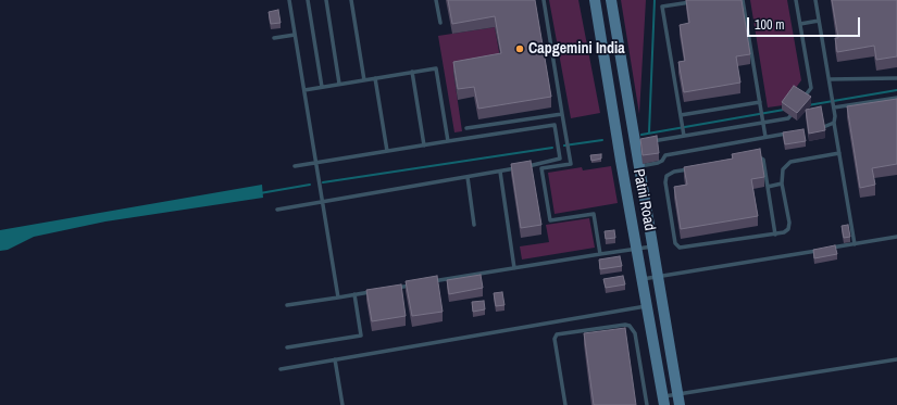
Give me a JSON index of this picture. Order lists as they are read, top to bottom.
{
  "streets": {
    "main road": ["Patni Road"]
  },
  "places": ["Capgemini India"],
  "scale_bar": "100 m"
}
